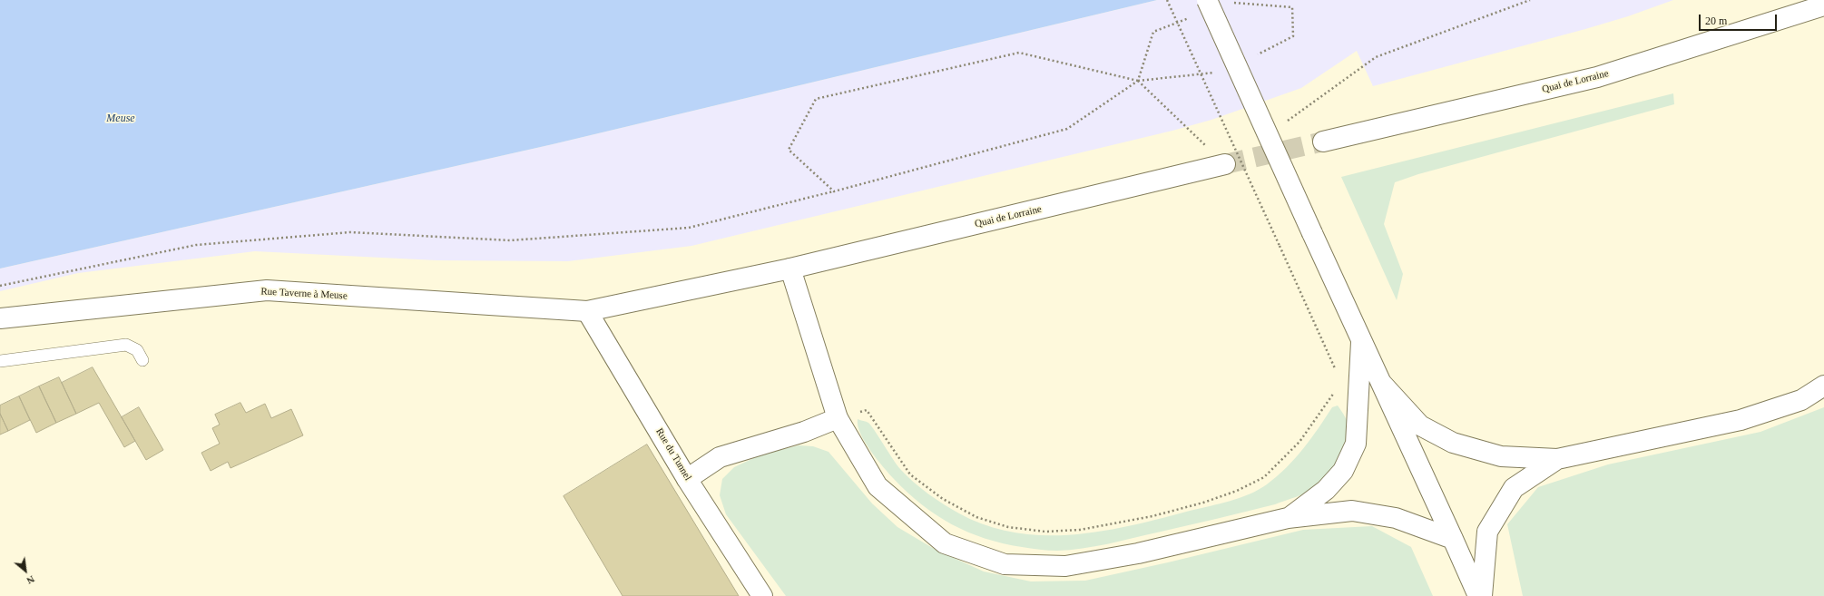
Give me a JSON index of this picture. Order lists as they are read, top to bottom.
{
  "streets": {
    "main road": ["Quai de Lorraine", "Rue Taverne à Meuse", "Rue du Tunnel"]
  },
  "crossings": [
    ["Quai de Lorraine", "Rue Taverne à Meuse"],
    ["Quai de Lorraine", "Rue du Tunnel"],
    ["Rue Taverne à Meuse", "Rue du Tunnel"]
  ],
  "water": ["Meuse"],
  "scale_bar": "20 m",
  "north": "bottom right"
}
